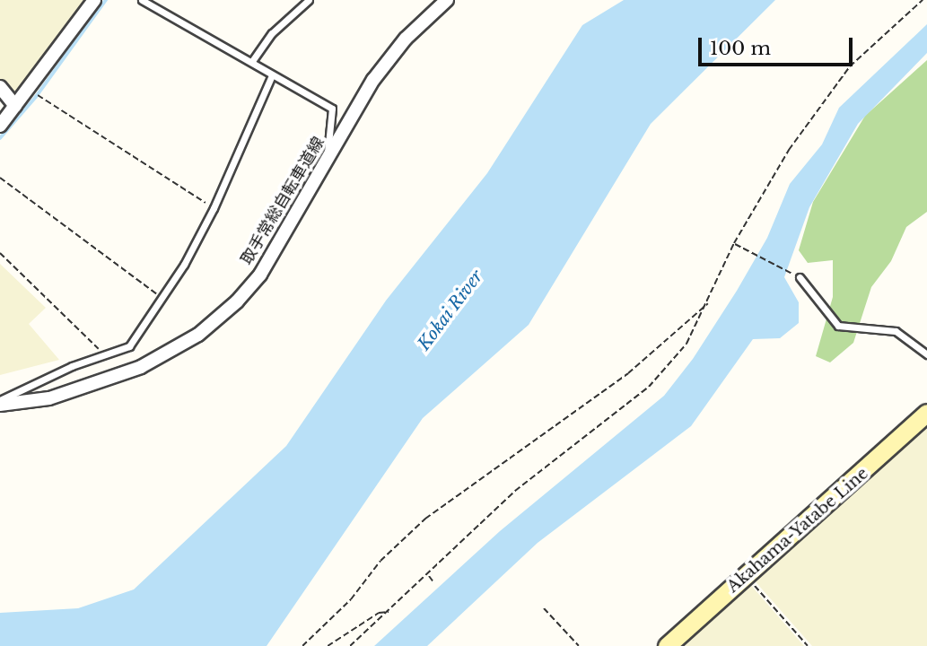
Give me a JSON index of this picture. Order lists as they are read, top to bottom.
{
  "streets": {
    "main road": ["Akahama-Yatabe Line"],
    "street": ["取手常総自転車道線"]
  },
  "water": ["Kokai River"],
  "scale_bar": "100 m"
}
